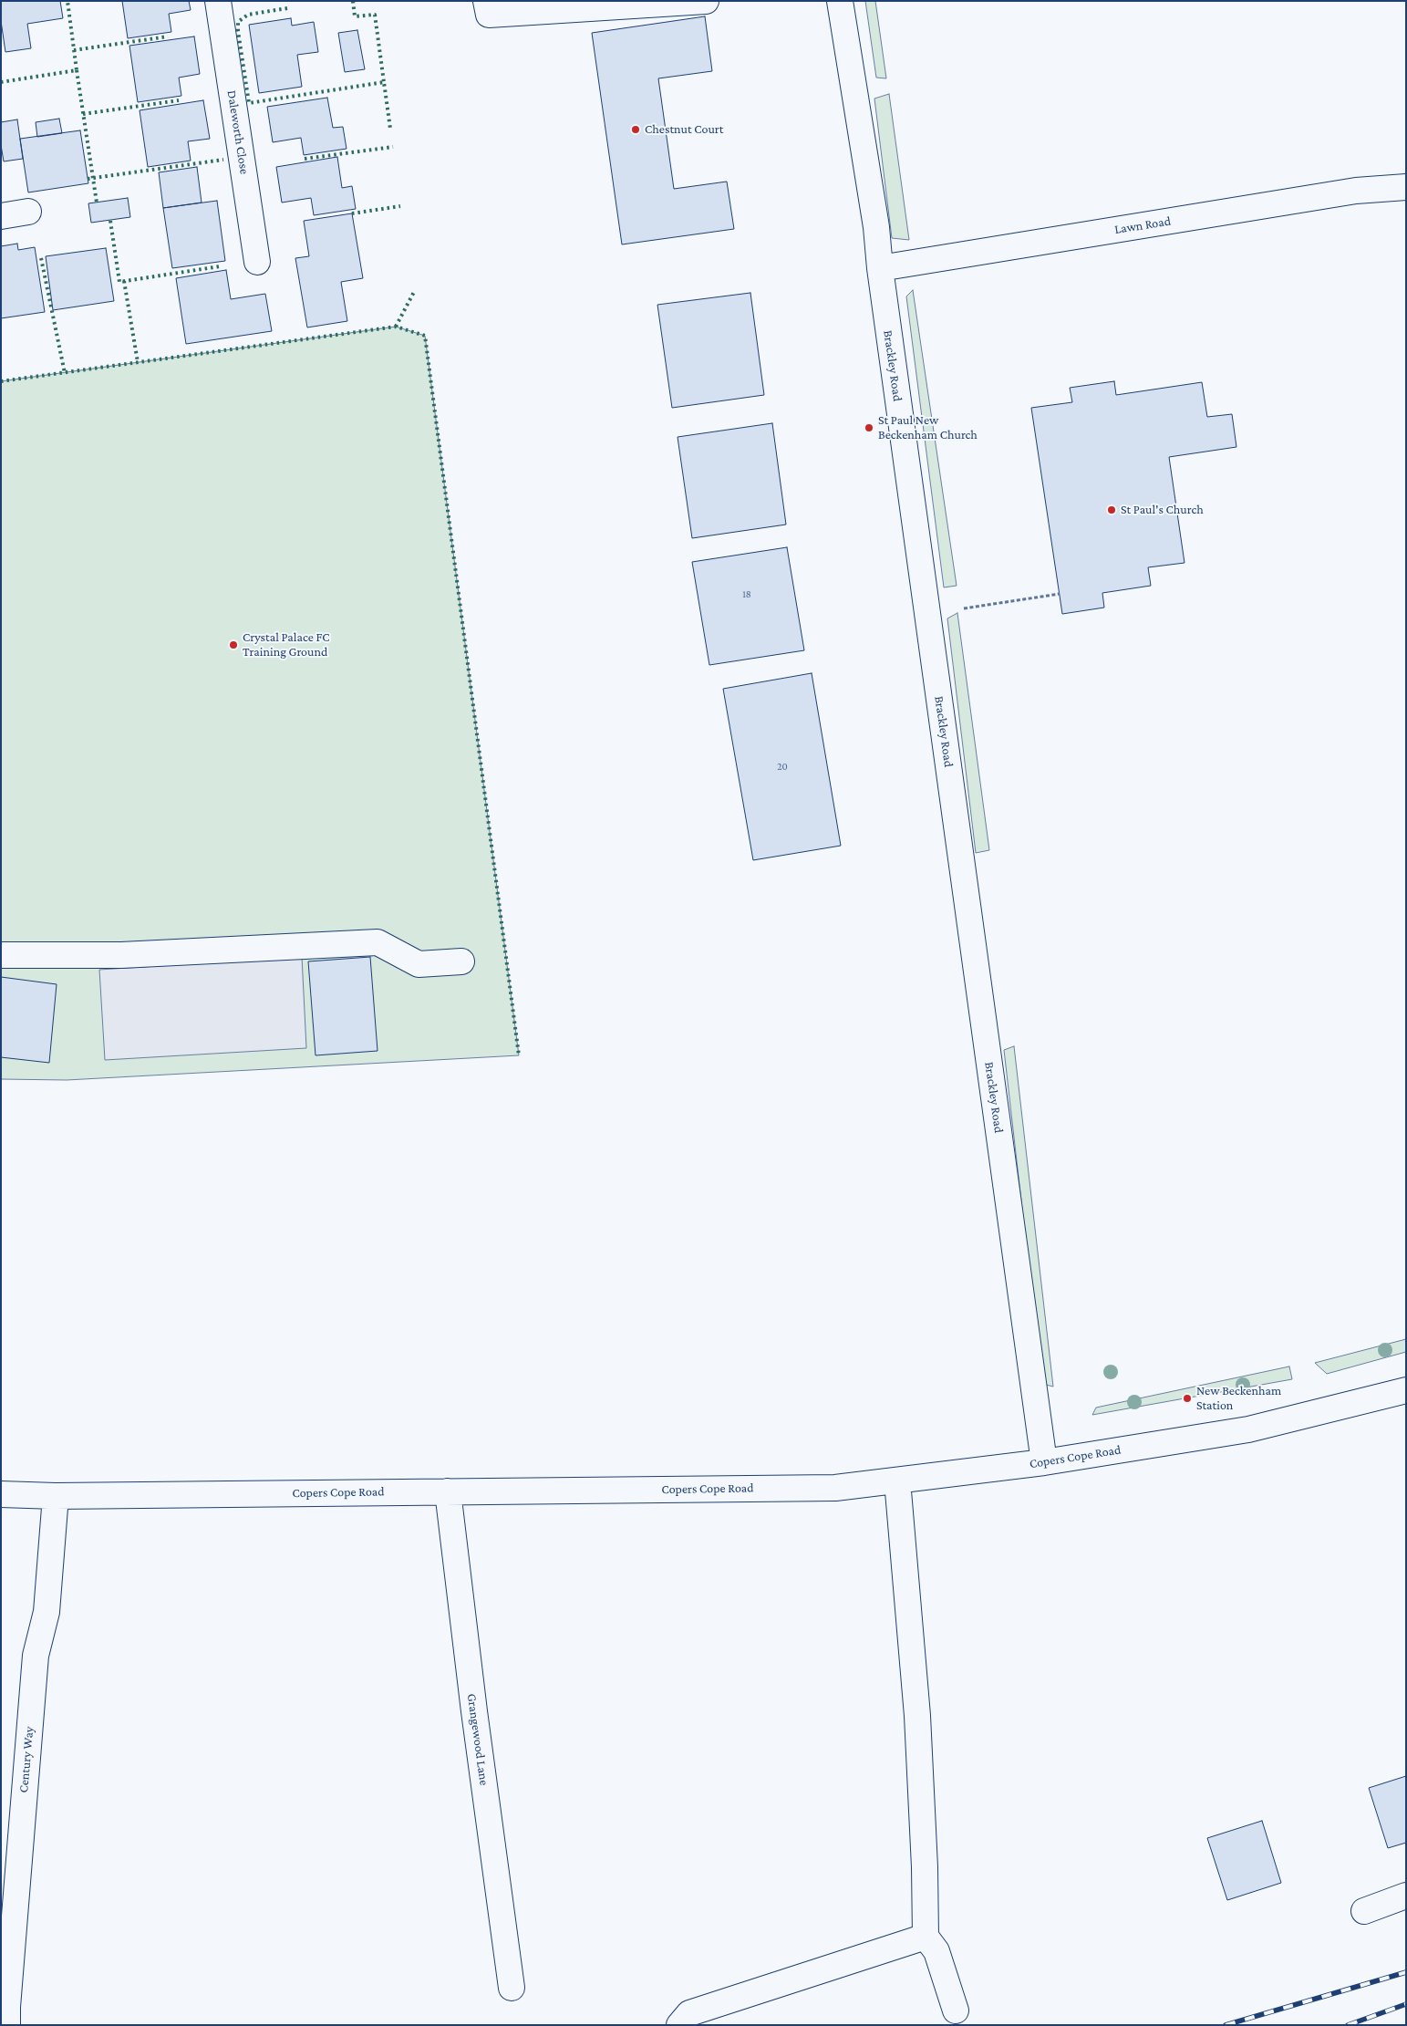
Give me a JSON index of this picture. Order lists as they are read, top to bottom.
{
  "streets": {
    "street": [
      "Daleworth Close",
      "Lawn Road",
      "Brackley Road",
      "Copers Cope Road",
      "Grangewood Lane",
      "Century Way"
    ]
  },
  "crossings": [
    ["Lawn Road", "Brackley Road"],
    ["Brackley Road", "Copers Cope Road"],
    ["Copers Cope Road", "Grangewood Lane"],
    ["Copers Cope Road", "Century Way"]
  ],
  "places": [
    "Chestnut Court",
    "St Paul New Beckenham Church",
    "St Paul's Church",
    "Crystal Palace FC Training Ground",
    "New Beckenham Station"
  ],
  "house_numbers": ["18", "20"]
}
